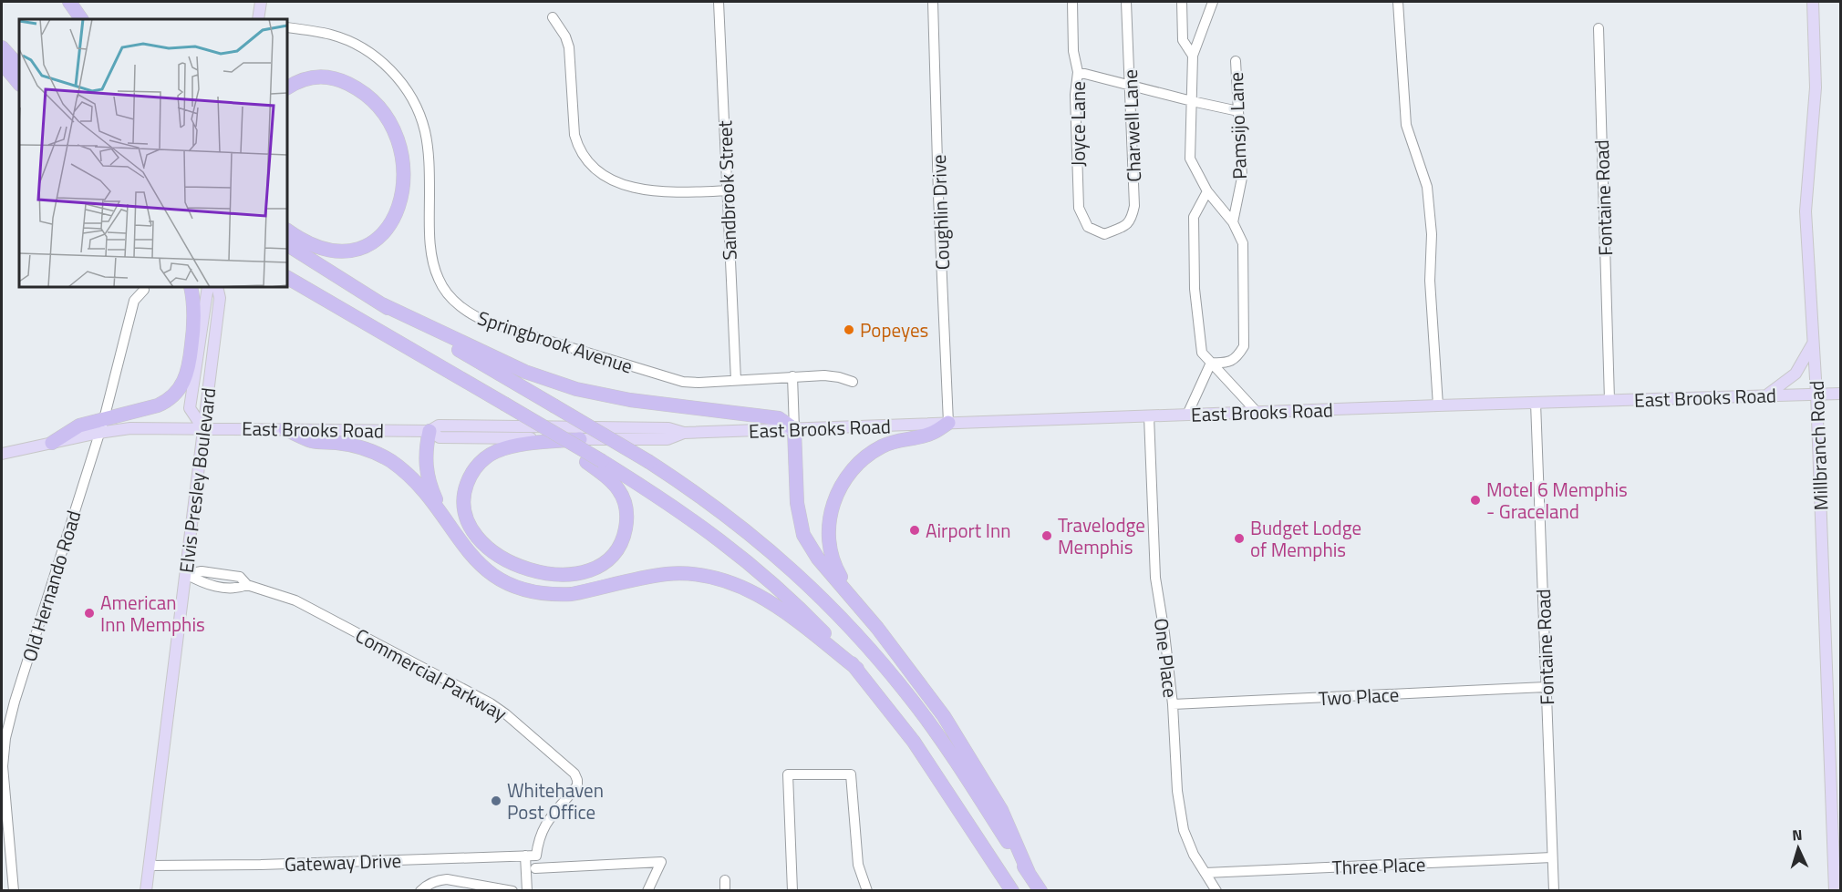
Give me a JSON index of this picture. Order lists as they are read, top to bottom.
{
  "streets": {
    "main road": ["East Brooks Road", "Millbranch Road", "Elvis Presley Boulevard"],
    "street": [
      "Joyce Lane",
      "Charwell Lane",
      "Pamsijo Lane",
      "Sandbrook Street",
      "Fontaine Road",
      "Coughlin Drive",
      "Springbrook Avenue",
      "Old Hernando Road",
      "One Place",
      "Commercial Parkway",
      "Two Place",
      "Gateway Drive",
      "Three Place"
    ]
  },
  "crossings": [
    ["Joyce Lane", "Charwell Lane"],
    ["Sandbrook Street", "Springbrook Avenue"],
    ["Fontaine Road", "East Brooks Road"],
    ["Fontaine Road", "Two Place"],
    ["Fontaine Road", "Three Place"],
    ["Coughlin Drive", "East Brooks Road"],
    ["East Brooks Road", "Millbranch Road"],
    ["East Brooks Road", "Elvis Presley Boulevard"],
    ["East Brooks Road", "Old Hernando Road"],
    ["East Brooks Road", "One Place"],
    ["Elvis Presley Boulevard", "Commercial Parkway"],
    ["Elvis Presley Boulevard", "Gateway Drive"],
    ["One Place", "Two Place"],
    ["One Place", "Three Place"],
    ["Commercial Parkway", "Gateway Drive"]
  ],
  "places": [
    "Popeyes",
    "Motel 6 Memphis - Graceland",
    "Airport Inn",
    "Travelodge Memphis",
    "Budget Lodge of Memphis",
    "American Inn Memphis",
    "Whitehaven Post Office"
  ],
  "north": "top"
}
